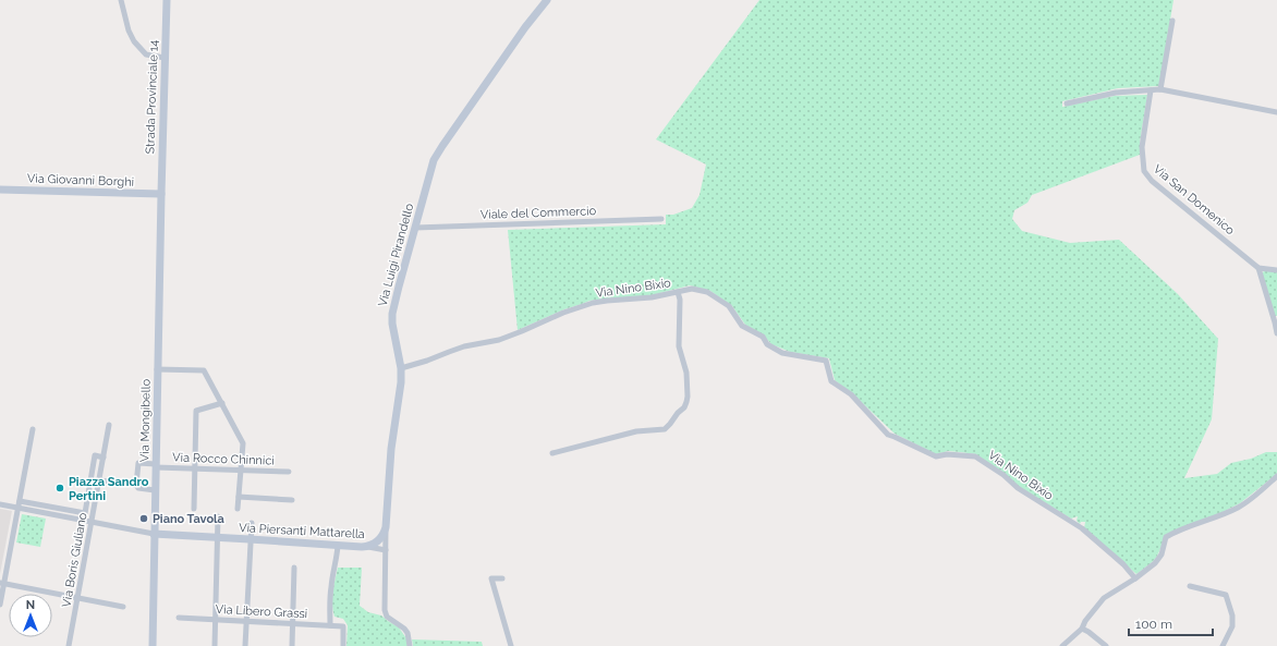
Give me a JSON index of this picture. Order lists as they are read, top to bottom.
{
  "streets": {
    "street": [
      "Strada Provinciale 14",
      "Via Giovanni Borghi",
      "Via San Domenico",
      "Viale del Commercio",
      "Via Luigi Pirandello",
      "Via Nino Bixio",
      "Via Mongibello",
      "Via Rocco Chinnici",
      "Via Piersanti Mattarella",
      "Via Boris Giuliano",
      "Via Libero Grassi"
    ]
  },
  "crossings": [
    ["Strada Provinciale 14", "Via Giovanni Borghi"],
    ["Strada Provinciale 14", "Via Mongibello"],
    ["Via Giovanni Borghi", "Via Mongibello"],
    ["Viale del Commercio", "Via Luigi Pirandello"],
    ["Via Luigi Pirandello", "Via Nino Bixio"],
    ["Via Luigi Pirandello", "Via Piersanti Mattarella"],
    ["Via Mongibello", "Via Rocco Chinnici"],
    ["Via Mongibello", "Via Piersanti Mattarella"],
    ["Via Piersanti Mattarella", "Via Boris Giuliano"]
  ],
  "places": ["Piazza Sandro Pertini", "Piano Tavola"],
  "scale_bar": "100 m",
  "north": "top"
}
